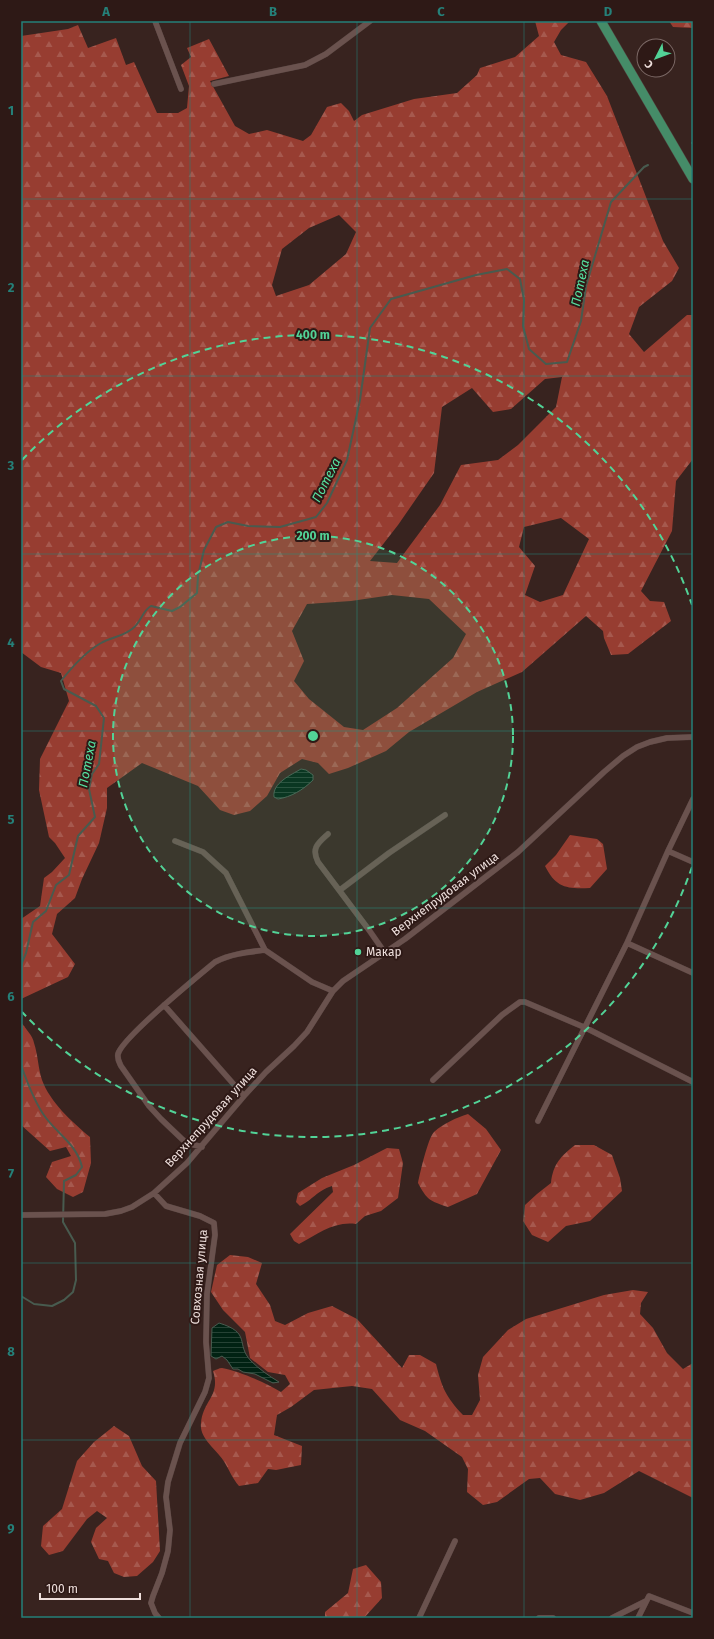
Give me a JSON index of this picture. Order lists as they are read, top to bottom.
{
  "streets": {
    "street": ["Верхнепрудовая улица", "Совхозная улица"]
  },
  "crossings": [
    ["Верхнепрудовая улица", "Совхозная улица"]
  ],
  "water": ["Потеха"],
  "places": ["Макар"],
  "scale_bar": "100 m",
  "north": "bottom left",
  "grid": {
    "columns": [
      "A",
      "B",
      "C",
      "D"
    ],
    "rows": [
      "1",
      "2",
      "3",
      "4",
      "5",
      "6",
      "7",
      "8",
      "9"
    ]
  },
  "rings": ["400 m", "200 m"]
}
